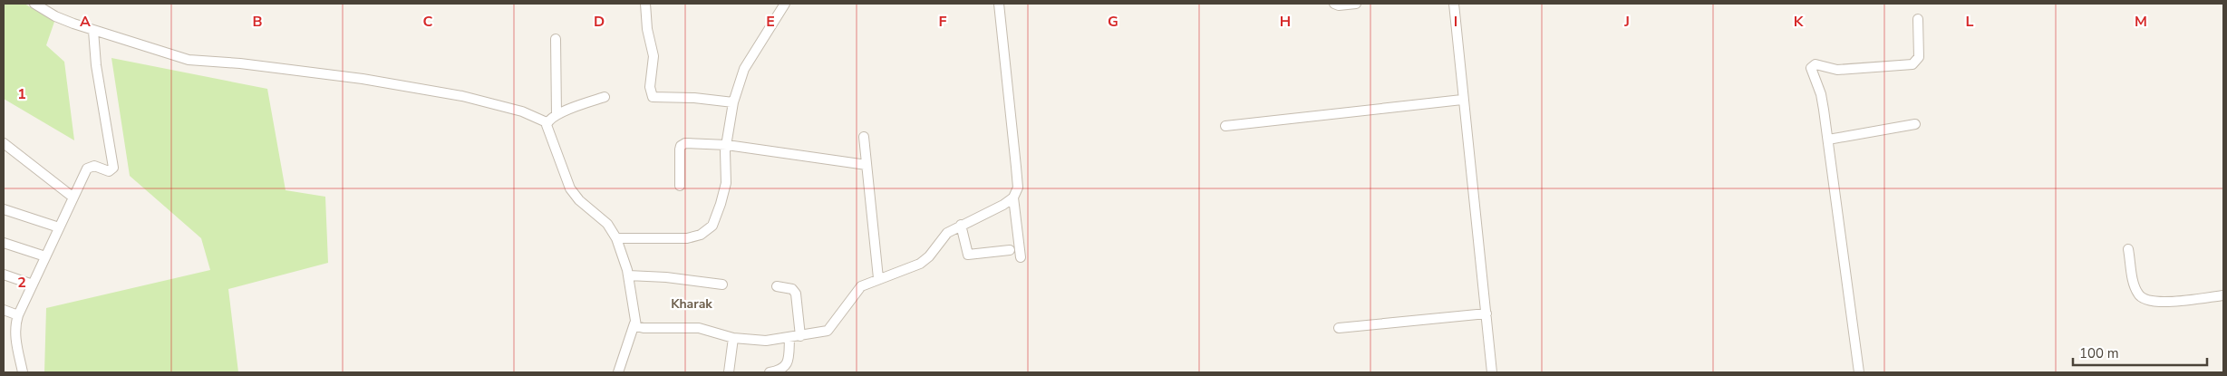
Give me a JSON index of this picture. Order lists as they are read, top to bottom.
{
  "districts": ["Kharak"],
  "scale_bar": "100 m",
  "grid": {
    "columns": [
      "A",
      "B",
      "C",
      "D",
      "E",
      "F",
      "G",
      "H",
      "I",
      "J",
      "K",
      "L",
      "M"
    ],
    "rows": ["1", "2"]
  }
}
